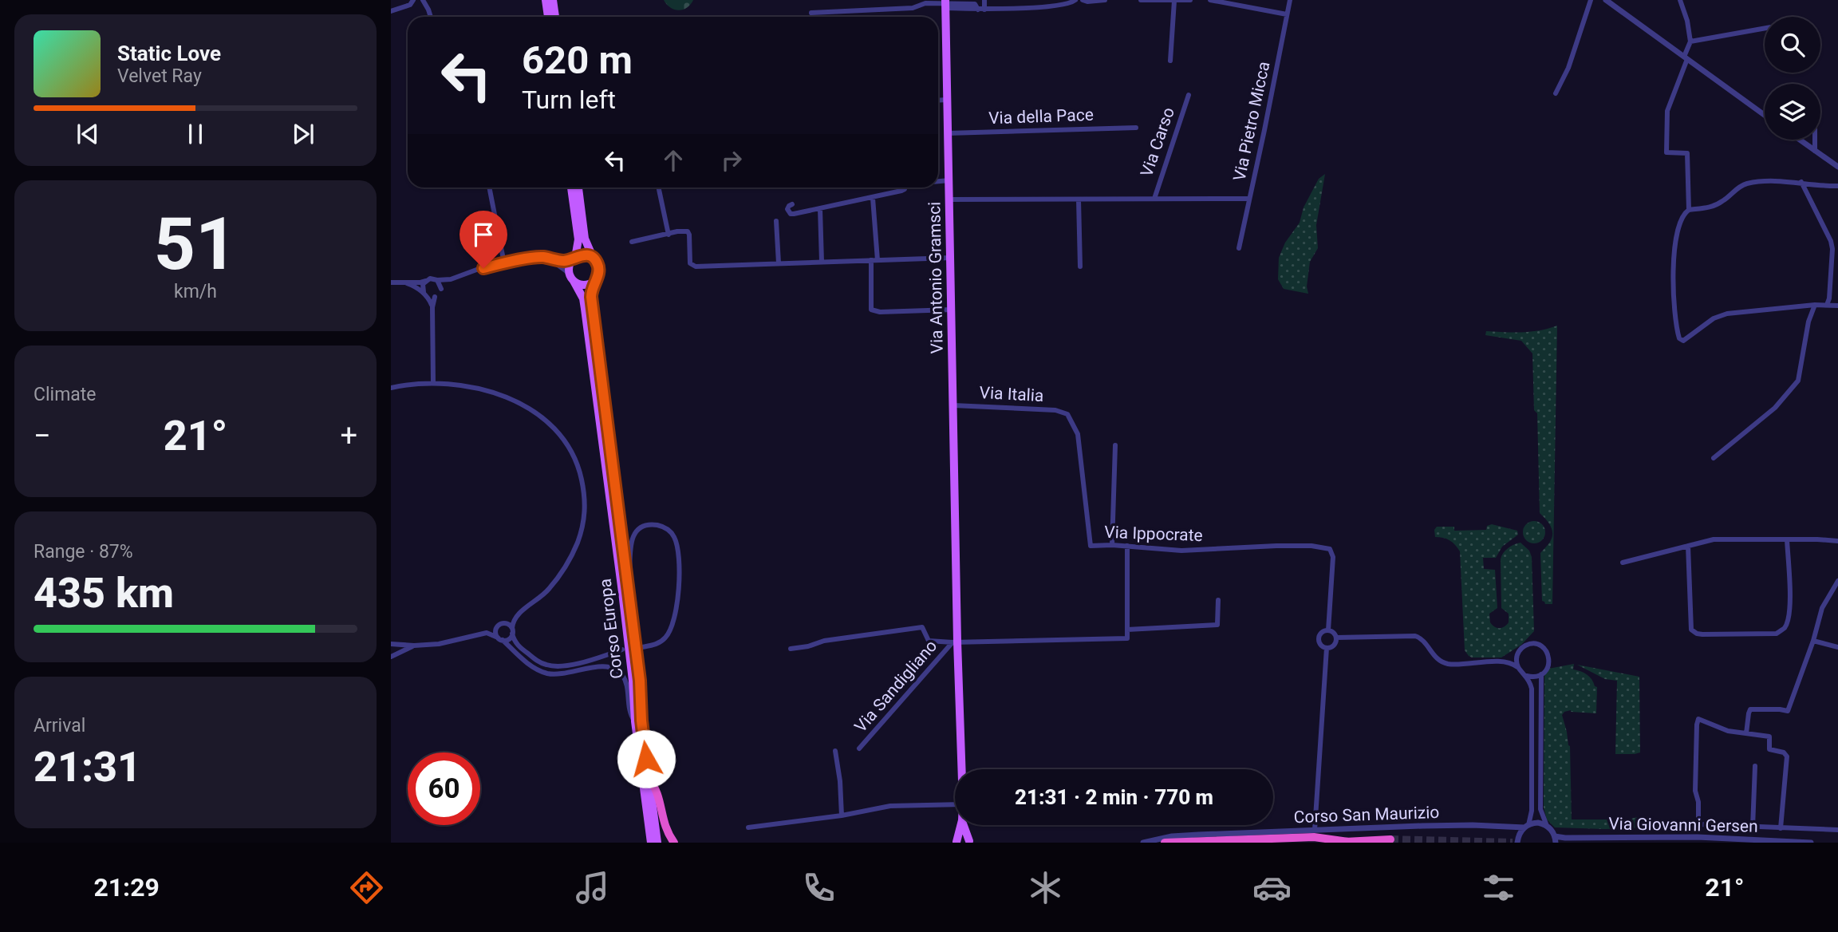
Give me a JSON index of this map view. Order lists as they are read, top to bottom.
{
  "streets": {
    "main road": ["Via Antonio Gramsci", "Corso Europa"],
    "street": [
      "Via della Pace",
      "Via Pietro Micca",
      "Via Carso",
      "Via Italia",
      "Via Ippocrate",
      "Via Sandigliano",
      "Corso San Maurizio",
      "Via Giovanni Gersen"
    ]
  },
  "crossings": [
    ["Via della Pace", "Via Antonio Gramsci"],
    ["Via Antonio Gramsci", "Via Italia"],
    ["Via Antonio Gramsci", "Via Sandigliano"],
    ["Via Italia", "Via Ippocrate"]
  ],
  "page": {
    "turn": ["620 m", "Turn left"],
    "song": ["Static Love", "Velvet Ray"],
    "tile": [
      ["51", "km/h"],
      "Climate",
      ["Range · 87%", "435 km"],
      ["Arrival", "21:31"]
    ],
    "heat": ["−", "21°", "+"],
    "limit": "60",
    "trip": "21:31 · 2 min · 770 m",
    "tabs": ["21:29", "21°"]
  }
}
